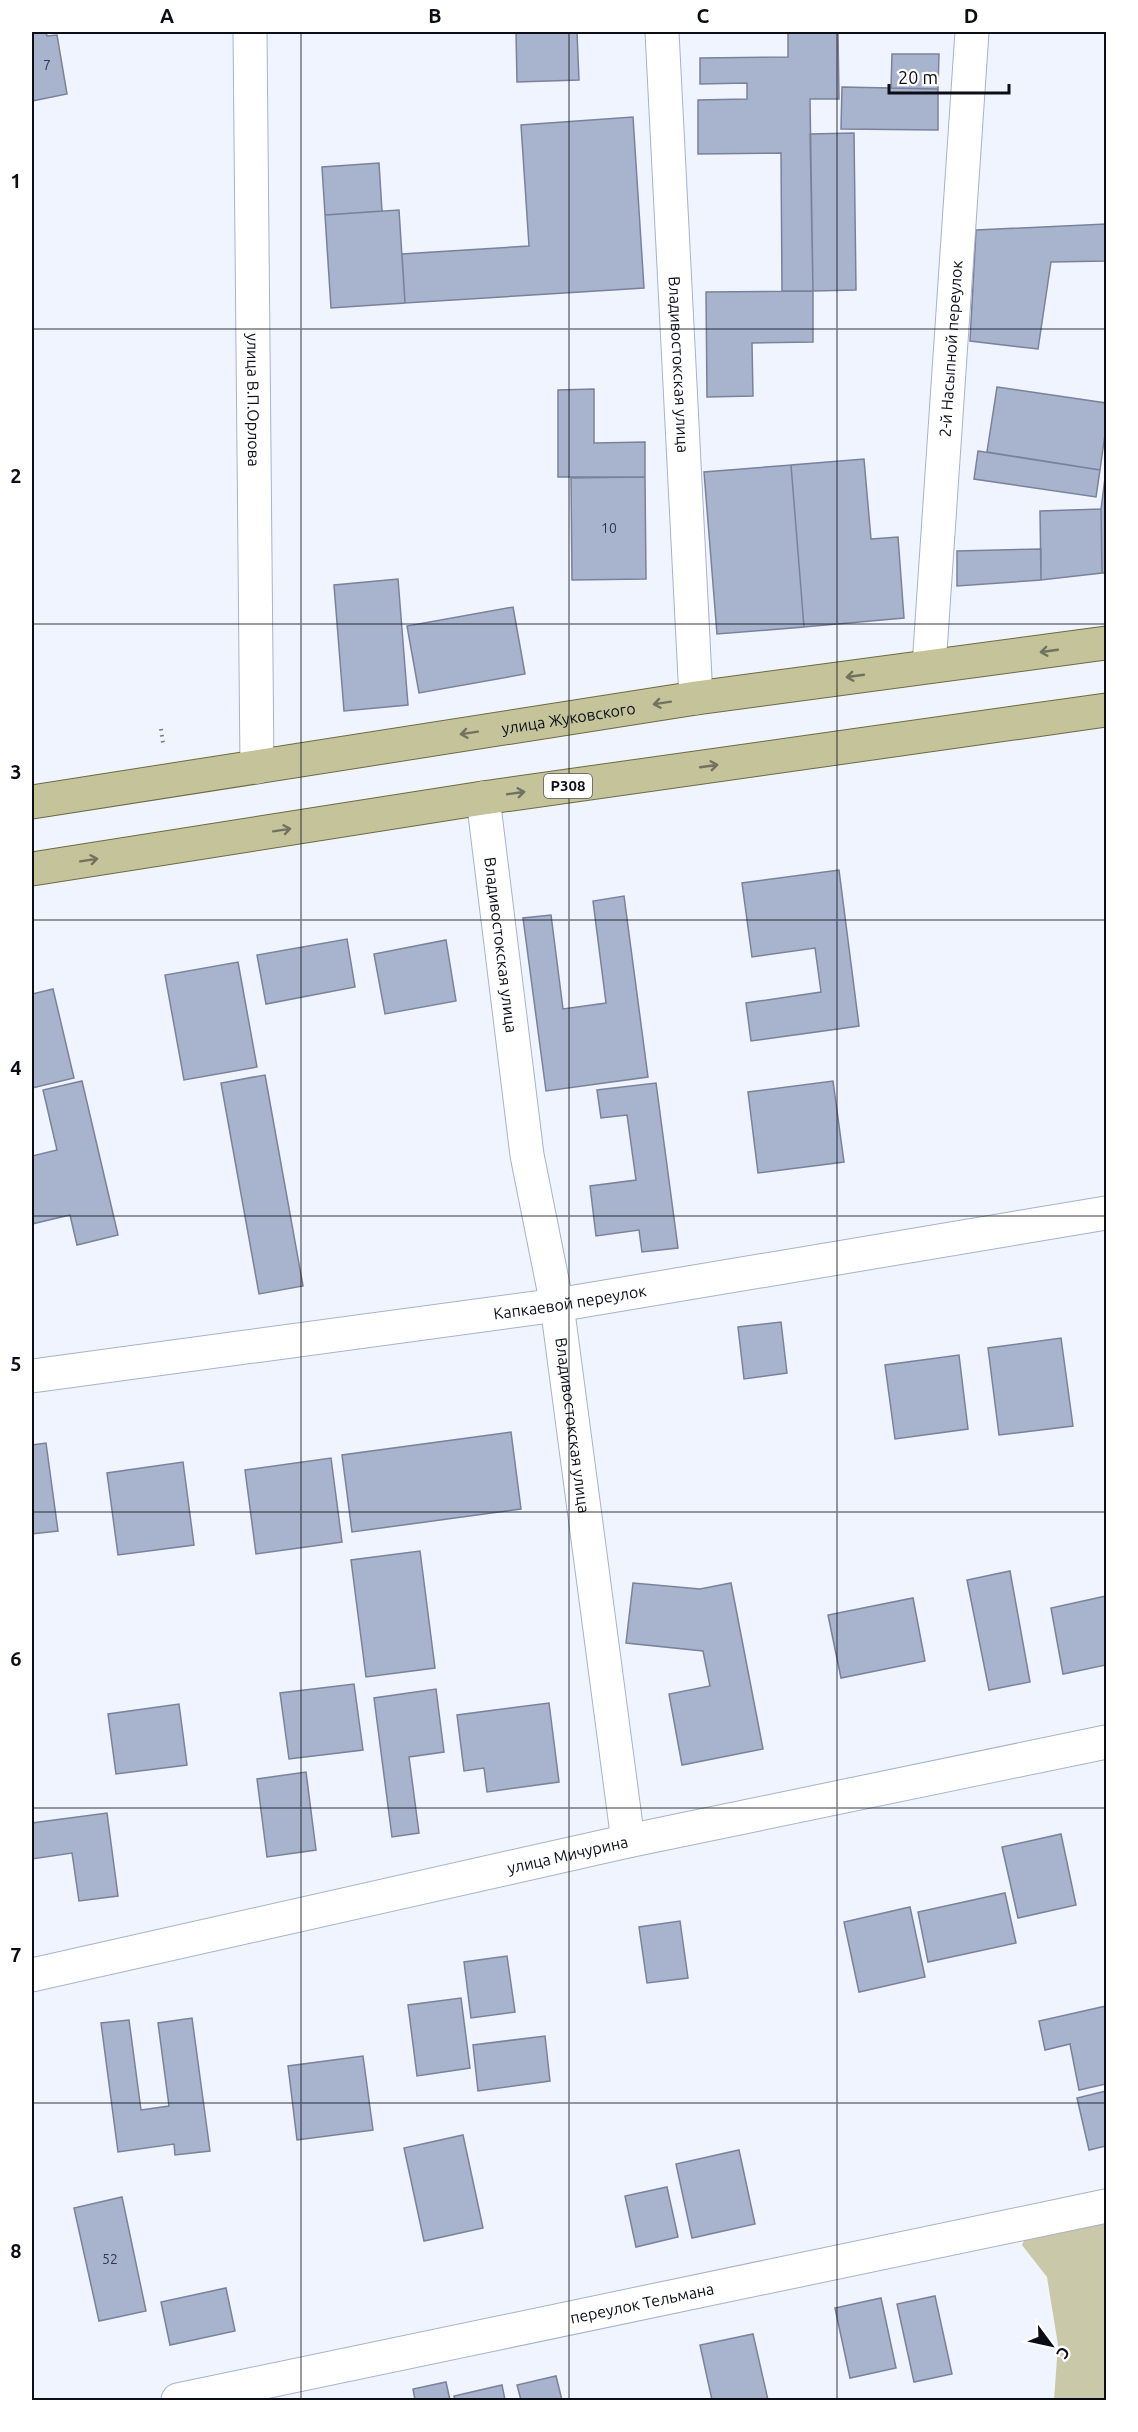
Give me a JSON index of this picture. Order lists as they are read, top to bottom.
{
  "streets": {
    "main road": ["улица Жуковского", "P308"],
    "street": [
      "2-й Насыпной переулок",
      "Владивостокская улица",
      "улица В.П.Орлова",
      "Капкаевой переулок",
      "улица Мичурина",
      "переулок Тельмана"
    ]
  },
  "crossings": [
    ["2-й Насыпной переулок", "улица Жуковского"],
    ["Владивостокская улица", "улица Жуковского"],
    ["Владивостокская улица", "P308"],
    ["Владивостокская улица", "Капкаевой переулок"],
    ["Владивостокская улица", "улица Мичурина"],
    ["улица В.П.Орлова", "улица Жуковского"]
  ],
  "house_numbers": ["7", "10", "52"],
  "scale_bar": "20 m",
  "north": "bottom right",
  "grid": {
    "columns": [
      "A",
      "B",
      "C",
      "D"
    ],
    "rows": [
      "1",
      "2",
      "3",
      "4",
      "5",
      "6",
      "7",
      "8"
    ]
  }
}
